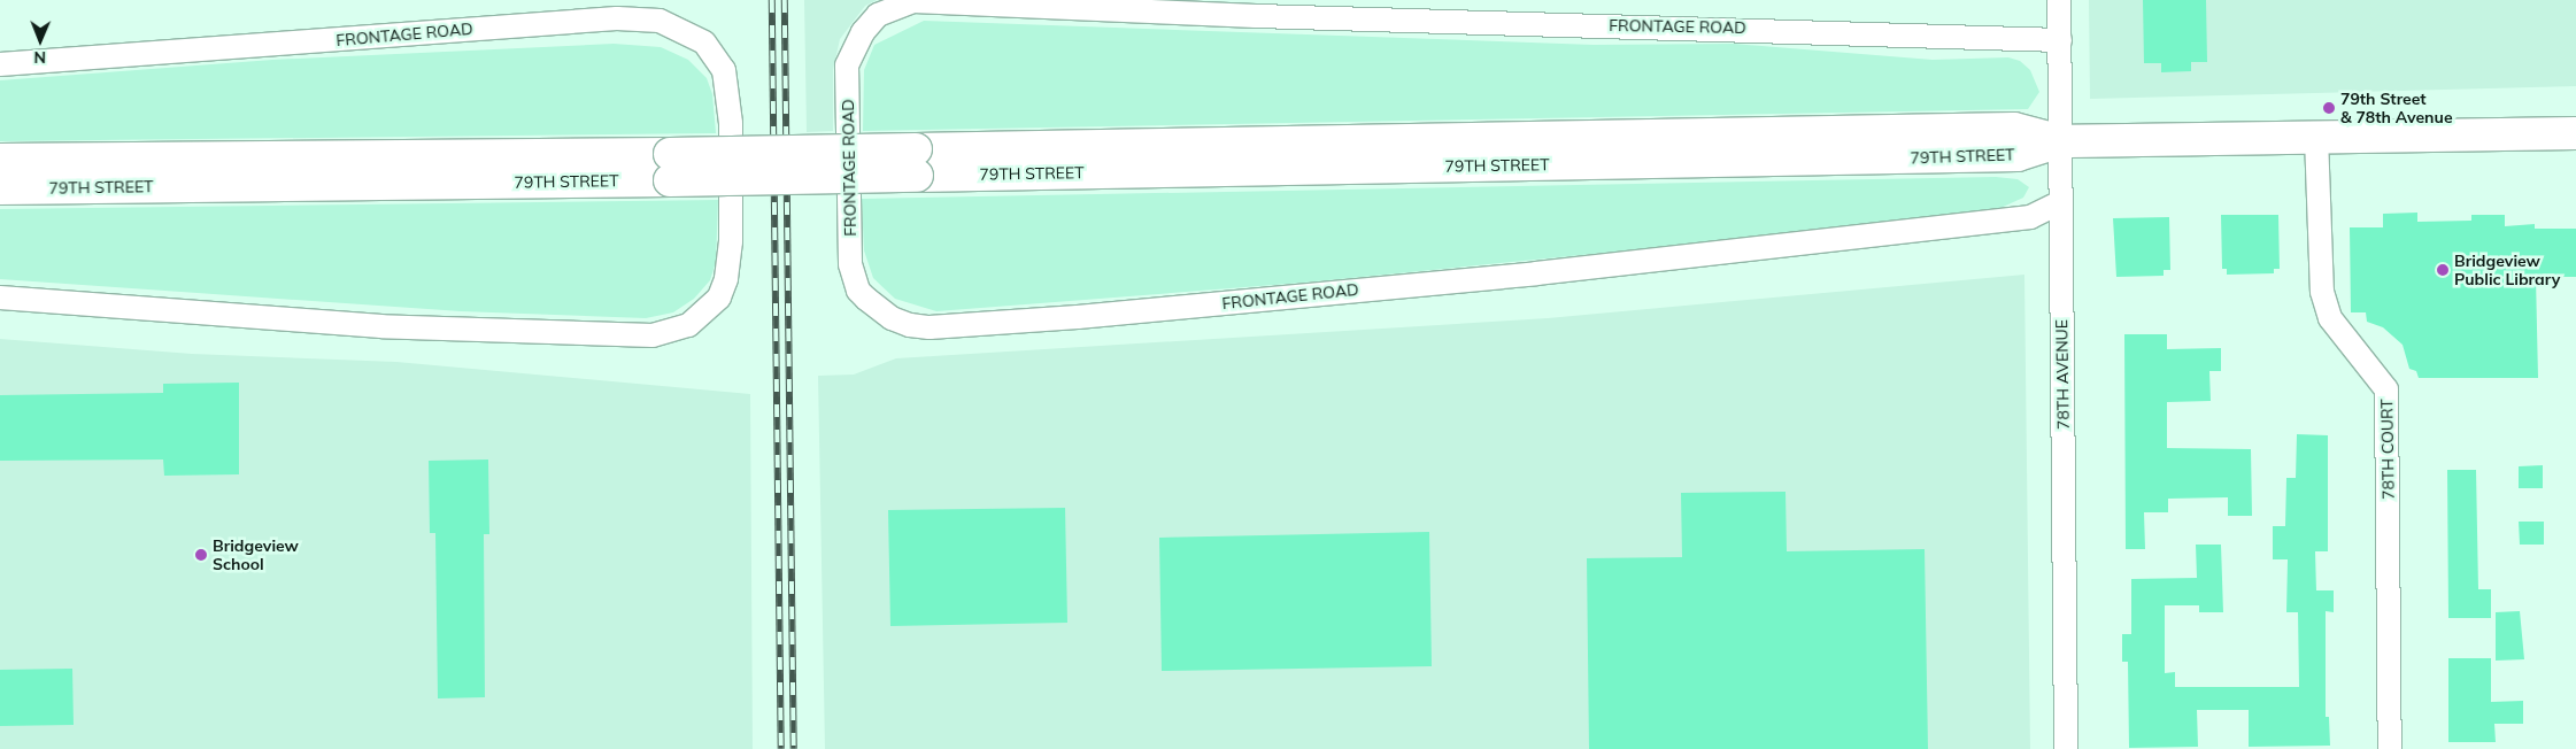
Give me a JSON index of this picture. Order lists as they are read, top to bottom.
{
  "streets": {
    "main road": ["79TH STREET"],
    "street": ["FRONTAGE ROAD", "78TH AVENUE", "78TH COURT"]
  },
  "crossings": [
    ["FRONTAGE ROAD", "78TH AVENUE"],
    ["79TH STREET", "78TH AVENUE"],
    ["79TH STREET", "78TH COURT"]
  ],
  "places": ["79th Street & 78th Avenue", "Bridgeview Public Library", "Bridgeview School"],
  "north": "bottom"
}
